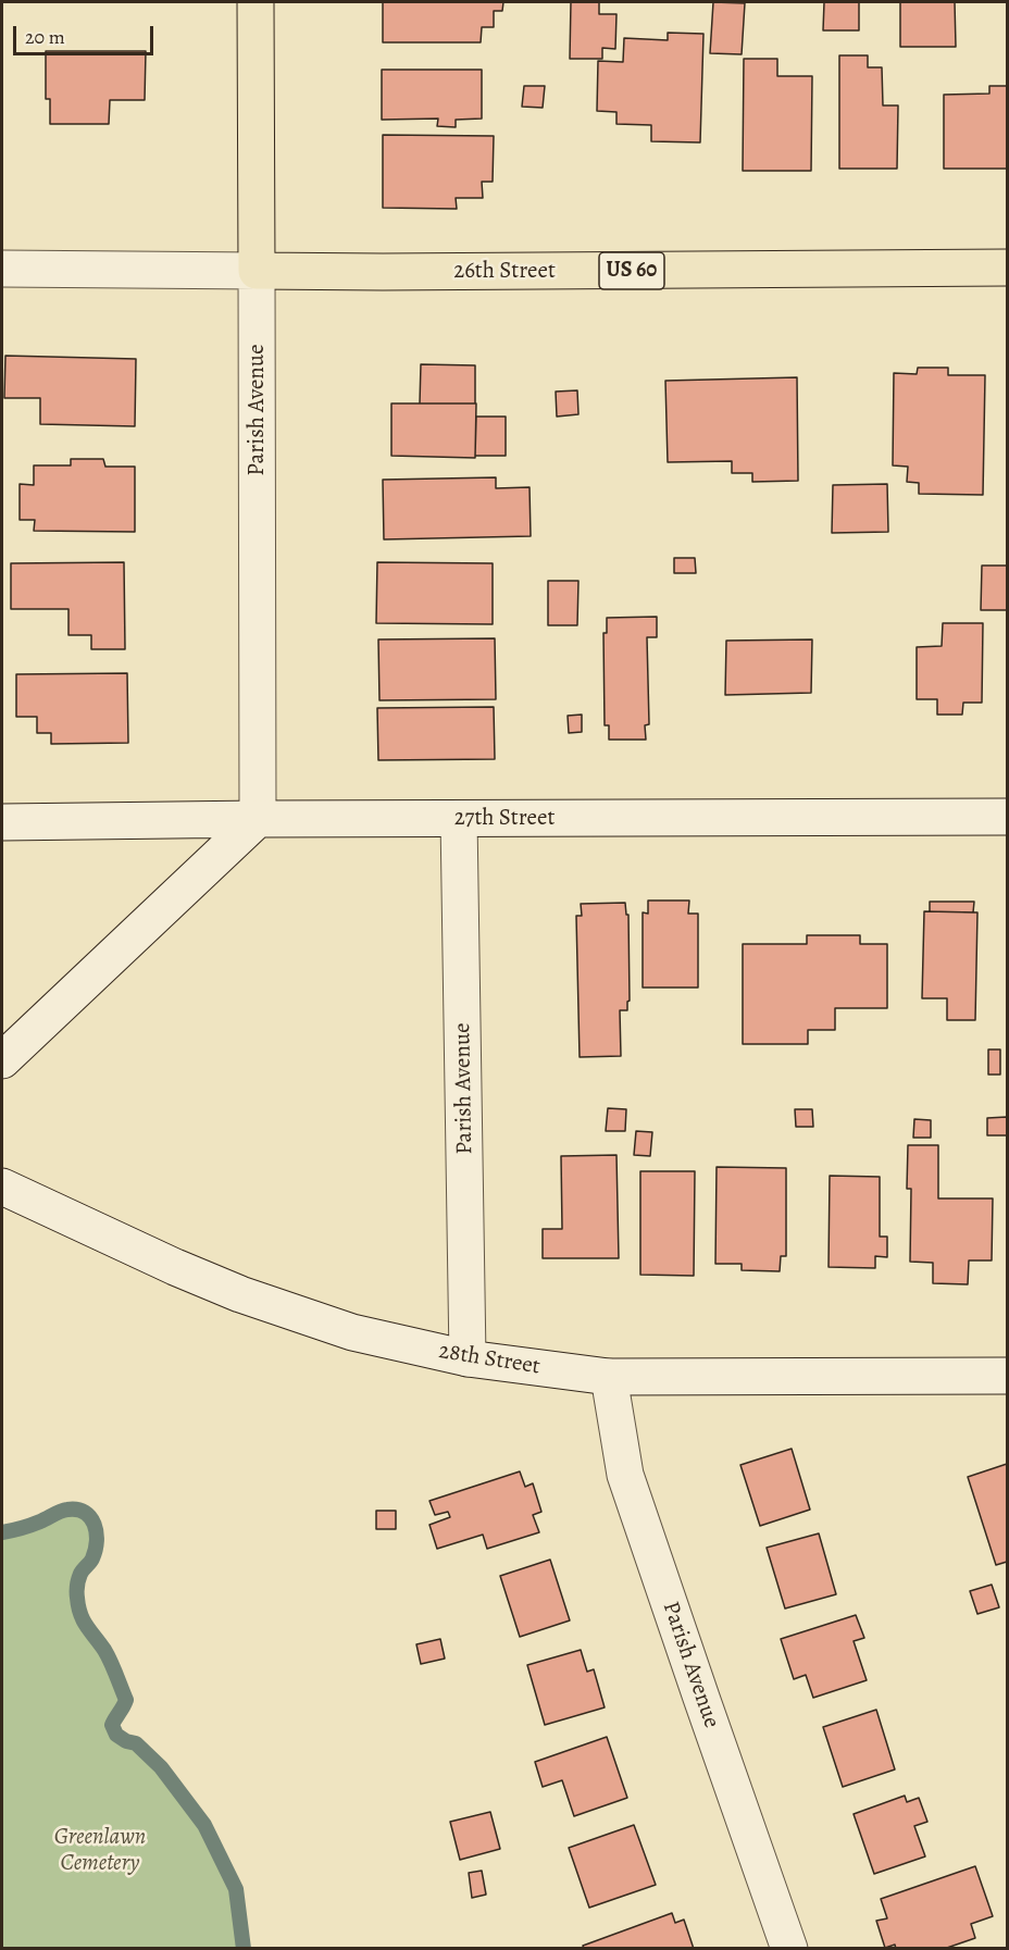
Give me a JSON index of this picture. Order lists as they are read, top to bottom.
{
  "streets": {
    "main road": [
      "US 60",
      "26th Street",
      "Parish Avenue",
      "27th Street",
      "28th Street"
    ]
  },
  "crossings": [
    ["26th Street", "Parish Avenue"],
    ["Parish Avenue", "27th Street"],
    ["Parish Avenue", "28th Street"]
  ],
  "parks": ["Greenlawn Cemetery"],
  "scale_bar": "20 m"
}
